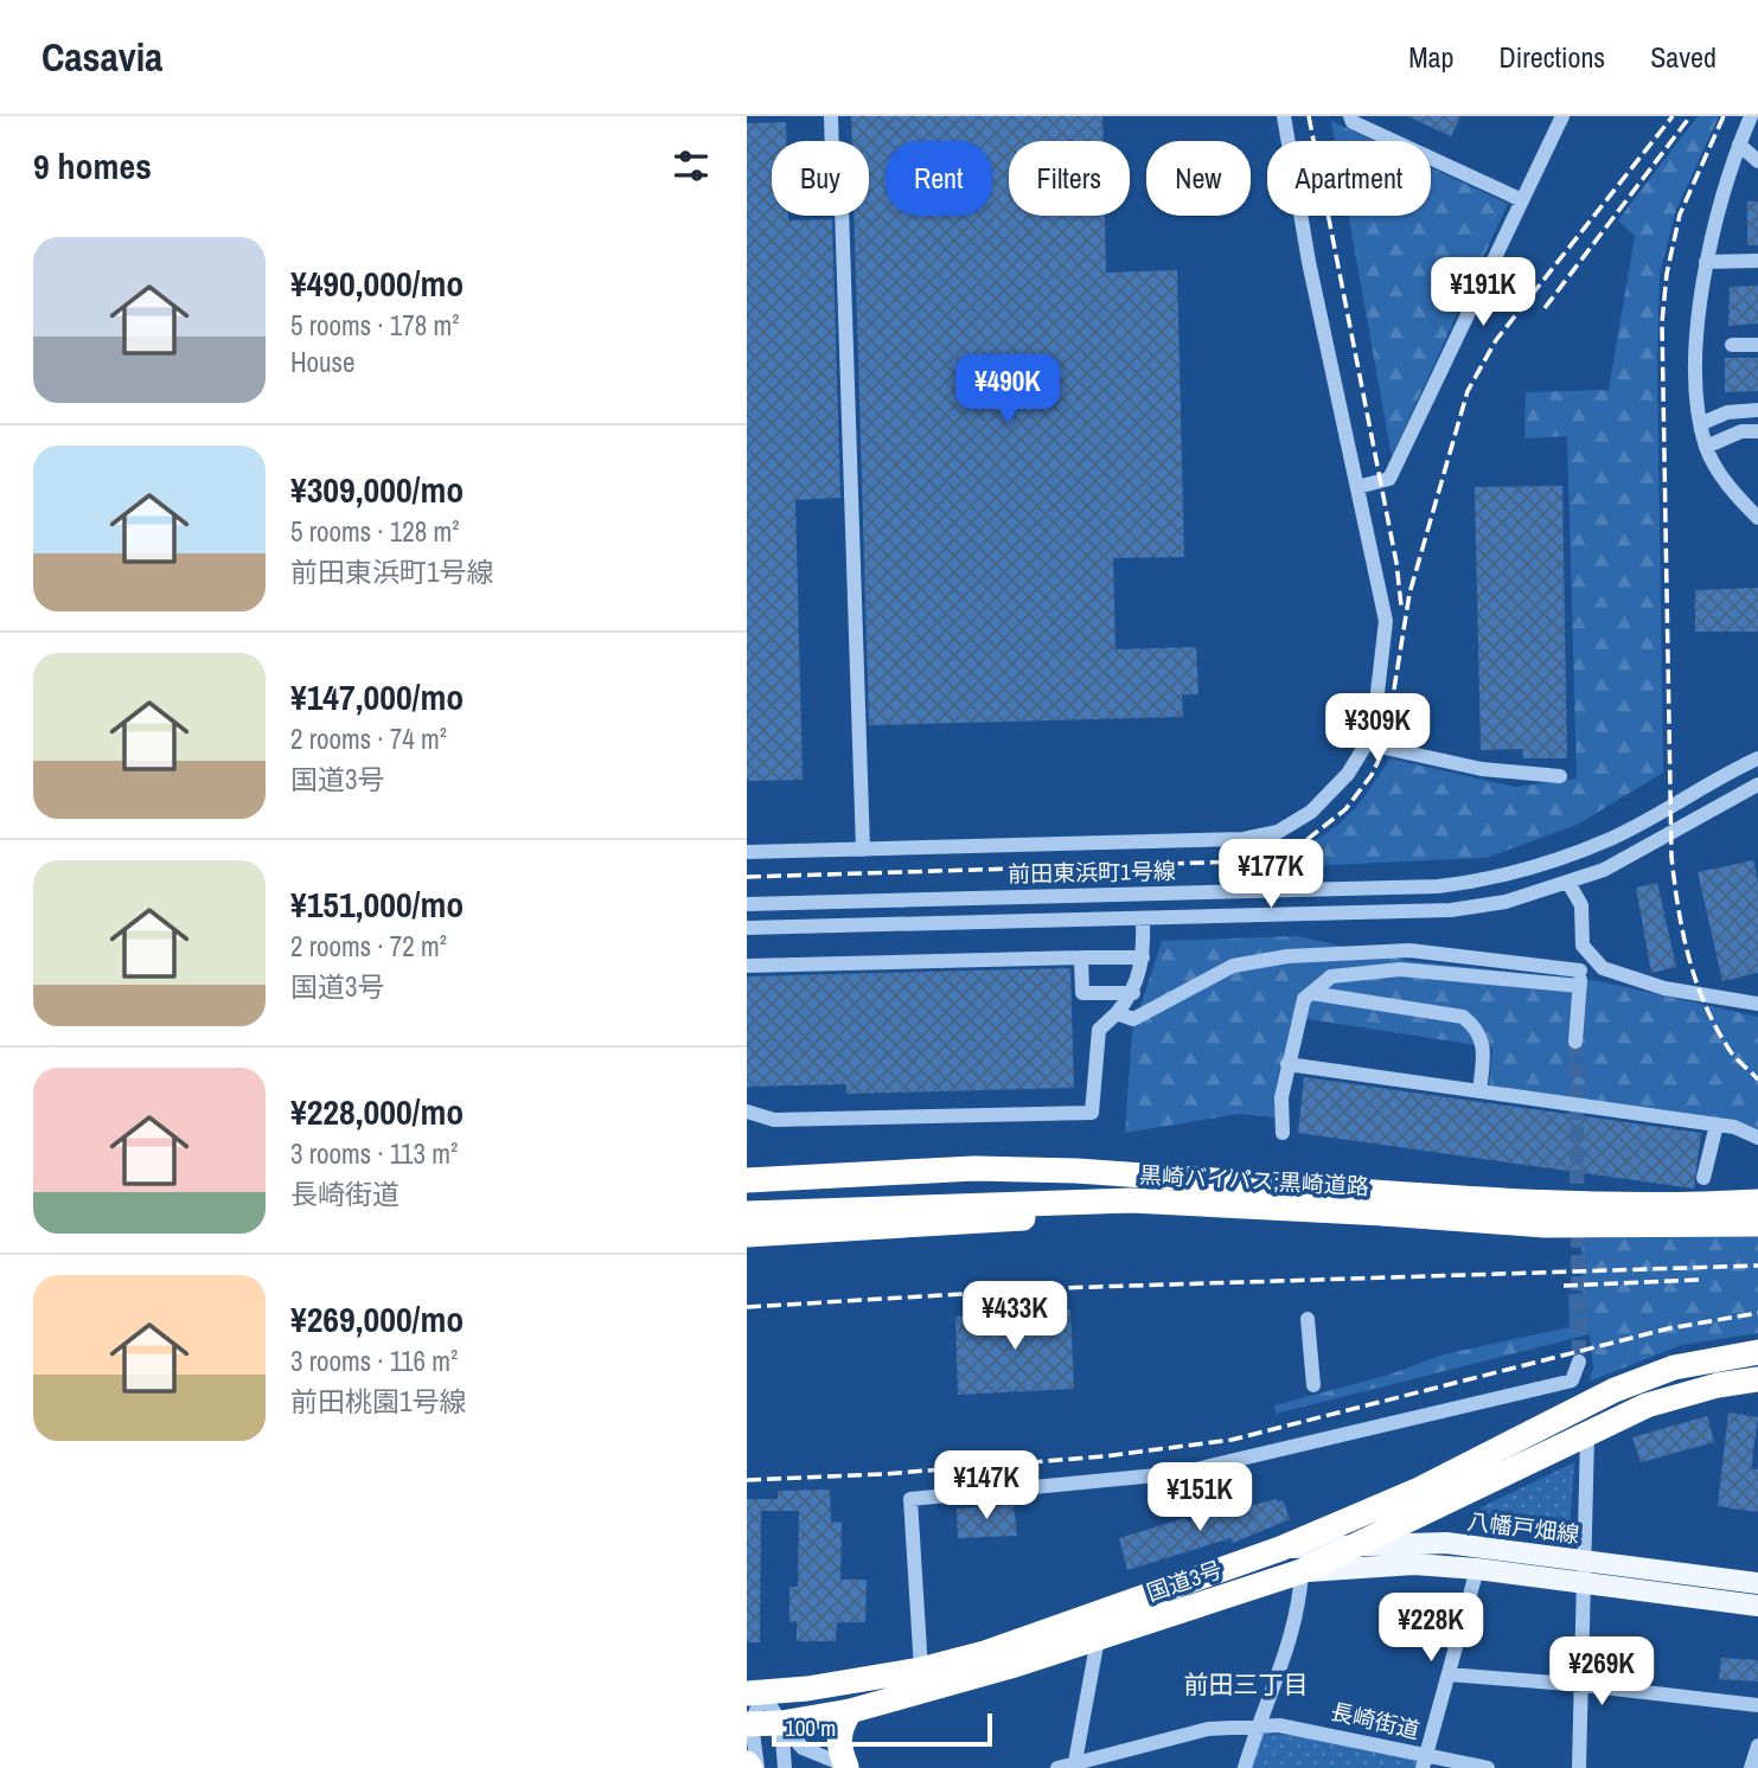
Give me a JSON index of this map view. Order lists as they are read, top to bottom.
{
  "streets": {
    "highway": ["黒崎バイパス;黒崎道路", "国道3号"],
    "main road": ["八幡戸畑線"],
    "street": ["前田東浜町1号線", "長崎街道"]
  },
  "crossings": [
    ["八幡戸畑線", "国道3号"]
  ],
  "districts": ["前田三丁目"],
  "scale_bar": "100 m",
  "page": {
    "header": "Casavia",
    "nav": ["Map", "Directions", "Saved"],
    "heading": "9 homes",
    "chip": [
      "Buy",
      "Rent",
      "Filters",
      "New",
      "Apartment"
    ],
    "list": [
      {
        "name": "¥490,000/mo",
        "note": "5 rooms · 178 m² · House"
      },
      {
        "name": "¥309,000/mo",
        "note": "5 rooms · 128 m² · 前田東浜町1号線"
      },
      {
        "name": "¥147,000/mo",
        "note": "2 rooms · 74 m² · 国道3号"
      },
      {
        "name": "¥151,000/mo",
        "note": "2 rooms · 72 m² · 国道3号"
      },
      {
        "name": "¥228,000/mo",
        "note": "3 rooms · 113 m² · 長崎街道"
      },
      {
        "name": "¥269,000/mo",
        "note": "3 rooms · 116 m² · 前田桃園1号線"
      }
    ],
    "price": [
      "¥191K",
      "¥490K",
      "¥309K",
      "¥177K",
      "¥433K",
      "¥147K",
      "¥151K",
      "¥228K",
      "¥269K"
    ],
    "scale": "100 m"
  }
}
